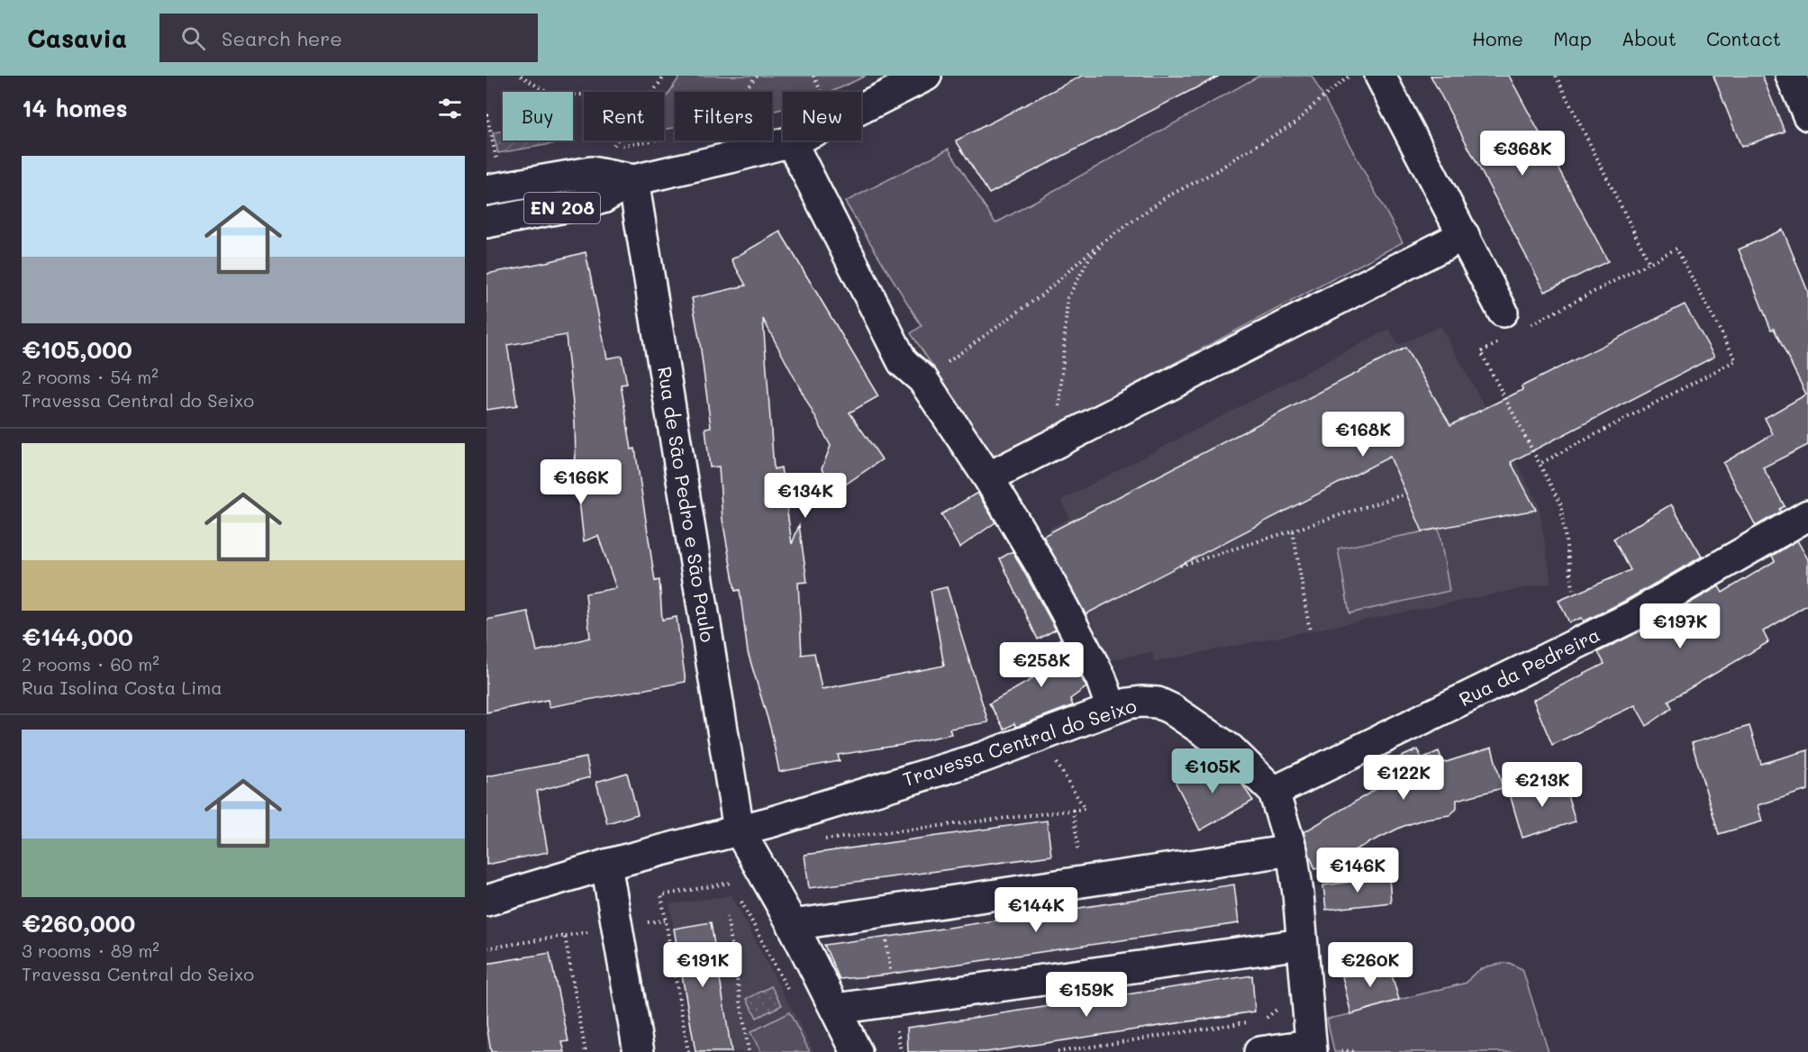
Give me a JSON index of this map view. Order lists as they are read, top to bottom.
{
  "streets": {
    "street": [
      "EN 208",
      "Rua de São Pedro e São Paulo",
      "Rua da Pedreira",
      "Travessa Central do Seixo"
    ]
  },
  "crossings": [
    ["EN 208", "Rua de São Pedro e São Paulo"],
    ["Rua de São Pedro e São Paulo", "Travessa Central do Seixo"],
    ["Rua da Pedreira", "Travessa Central do Seixo"]
  ],
  "page": {
    "header": "Casavia",
    "search": "Search here",
    "nav": [
      "Home",
      "Map",
      "About",
      "Contact"
    ],
    "heading": "14 homes",
    "chip": [
      "Buy",
      "Rent",
      "Filters",
      "New"
    ],
    "price": [
      "€368K",
      "€168K",
      "€166K",
      "€134K",
      "€197K",
      "€258K",
      "€105K",
      "€122K",
      "€213K",
      "€146K",
      "€144K",
      "€191K",
      "€260K",
      "€159K"
    ],
    "list": [
      {
        "name": "€105,000",
        "note": "2 rooms · 54 m² · Travessa Central do Seixo"
      },
      {
        "name": "€144,000",
        "note": "2 rooms · 60 m² · Rua Isolina Costa Lima"
      },
      {
        "name": "€260,000",
        "note": "3 rooms · 89 m² · Travessa Central do Seixo"
      }
    ]
  }
}
